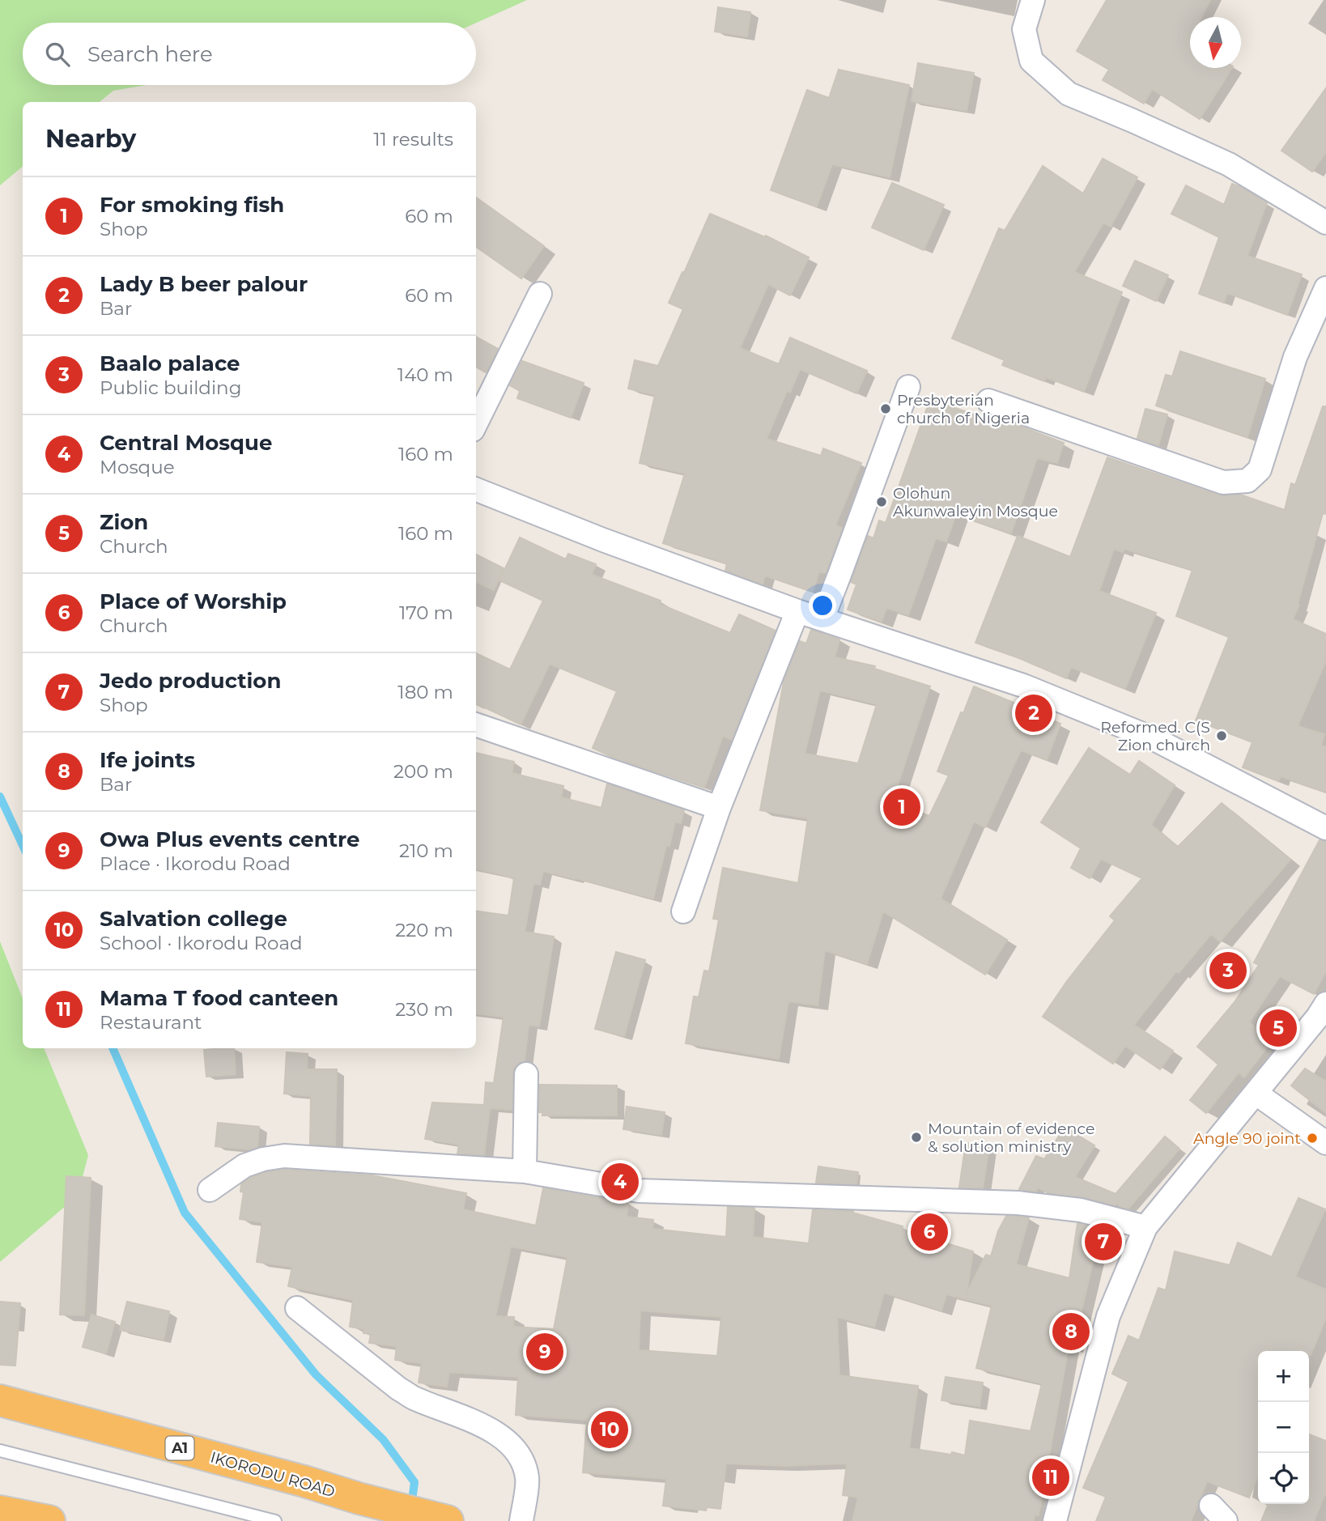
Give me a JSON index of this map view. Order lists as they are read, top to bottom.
{
  "streets": {
    "highway": ["A1", "IKORODU ROAD"]
  },
  "places": [
    "Presbyterian church of Nigeria",
    "Olohun Akunwaleyin Mosque",
    "Reformed. C(S Zion church",
    "Mountain of evidence & solution ministry",
    "Angle 90 joint"
  ],
  "north": "bottom",
  "page": {
    "search": "Search here",
    "heading": ["Nearby", "11 results"],
    "list": [
      {
        "mark": "1",
        "name": "For smoking fish",
        "note": "Shop",
        "value": "60 m"
      },
      {
        "mark": "2",
        "name": "Lady B beer palour",
        "note": "Bar",
        "value": "60 m"
      },
      {
        "mark": "3",
        "name": "Baalo palace",
        "note": "Public building",
        "value": "140 m"
      },
      {
        "mark": "4",
        "name": "Central Mosque",
        "note": "Mosque",
        "value": "160 m"
      },
      {
        "mark": "5",
        "name": "Zion",
        "note": "Church",
        "value": "160 m"
      },
      {
        "mark": "6",
        "name": "Place of Worship",
        "note": "Church",
        "value": "170 m"
      },
      {
        "mark": "7",
        "name": "Jedo production",
        "note": "Shop",
        "value": "180 m"
      },
      {
        "mark": "8",
        "name": "Ife joints",
        "note": "Bar",
        "value": "200 m"
      },
      {
        "mark": "9",
        "name": "Owa Plus events centre",
        "note": "Place · Ikorodu Road",
        "value": "210 m"
      },
      {
        "mark": "10",
        "name": "Salvation college",
        "note": "School · Ikorodu Road",
        "value": "220 m"
      },
      {
        "mark": "11",
        "name": "Mama T food canteen",
        "note": "Restaurant",
        "value": "230 m"
      }
    ],
    "pins": [
      "2",
      "1",
      "3",
      "5",
      "4",
      "6",
      "7",
      "8",
      "9",
      "10",
      "11"
    ],
    "map_buttons": ["+", "−"]
  }
}
